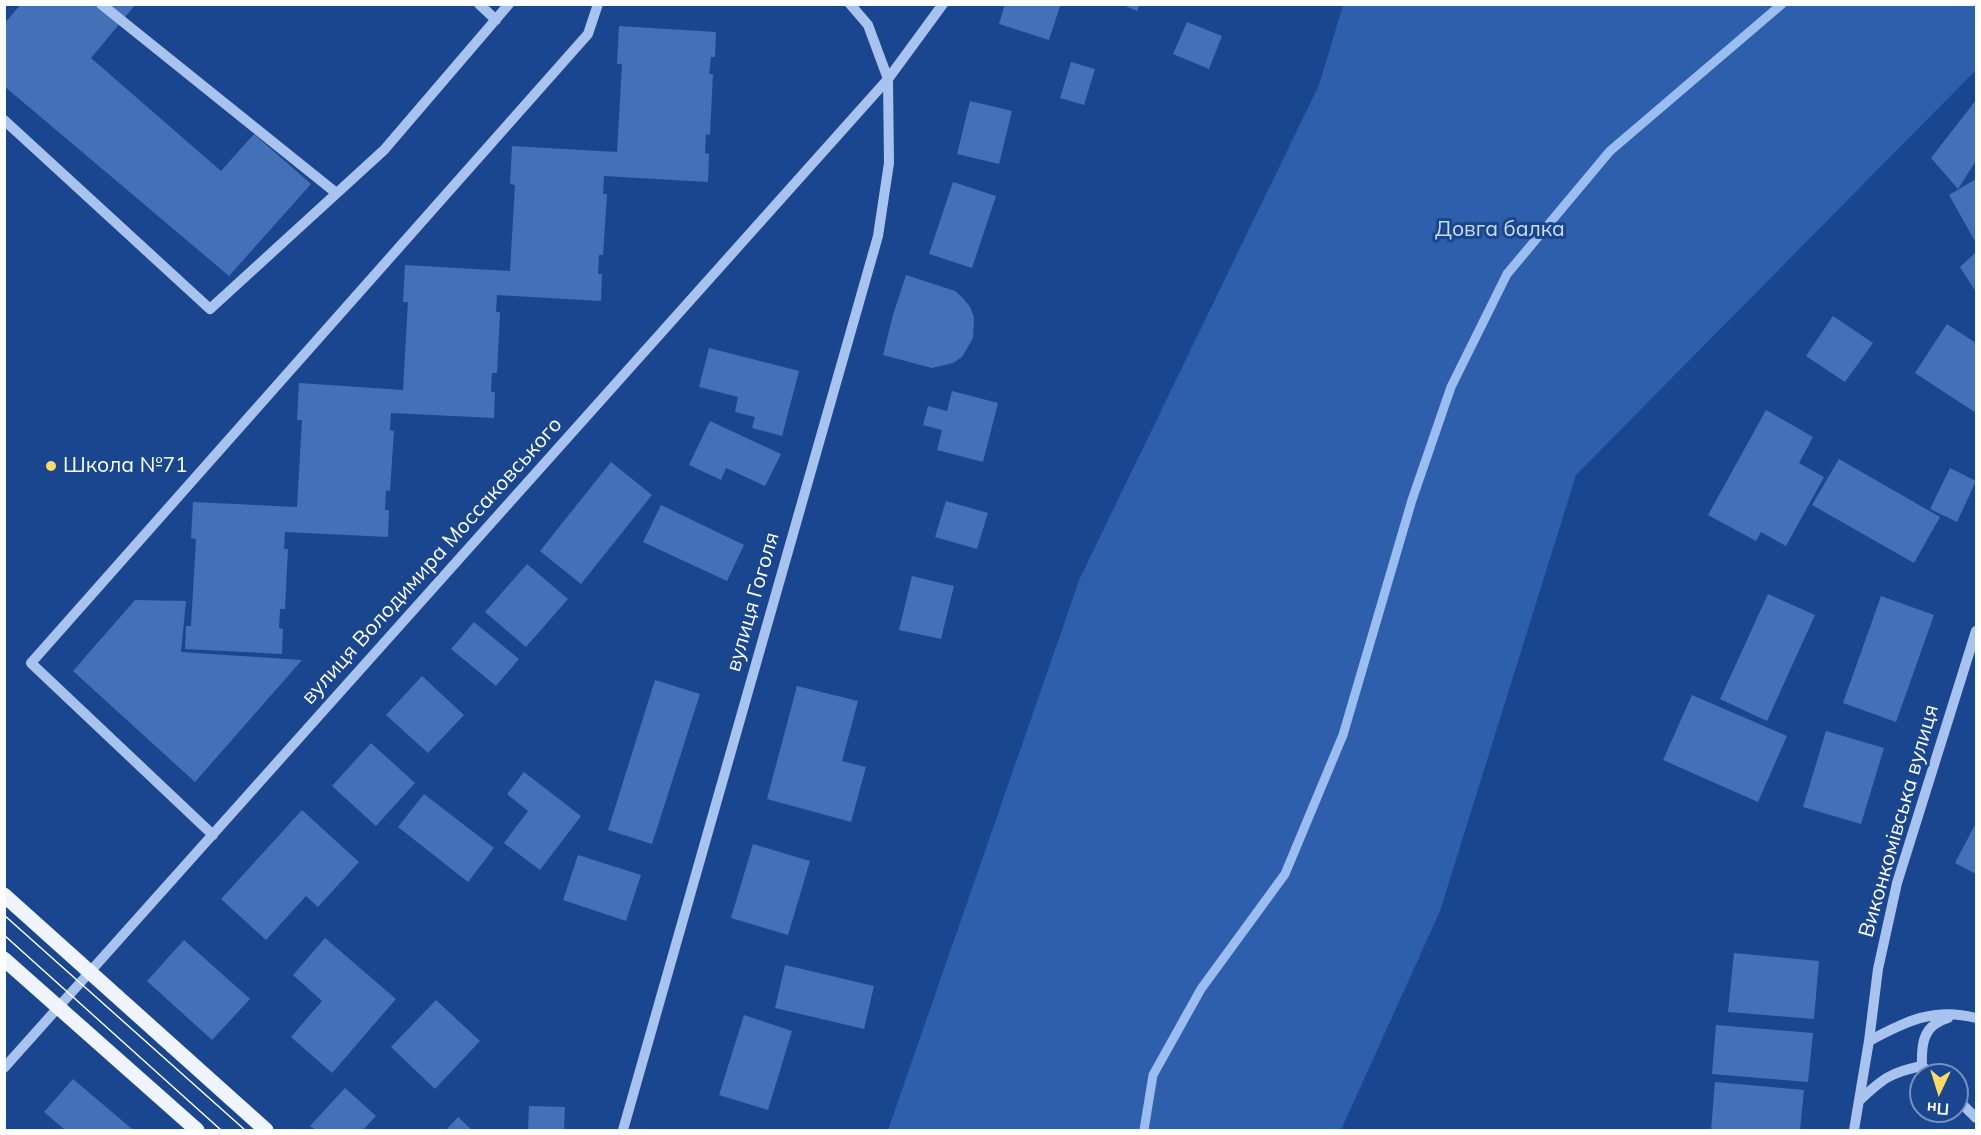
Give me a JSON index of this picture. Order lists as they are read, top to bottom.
{
  "streets": {
    "street": ["вулиця Володимира Моссаковського", "вулиця Гоголя", "Виконкомівська вулиця"]
  },
  "crossings": [
    ["вулиця Володимира Моссаковського", "вулиця Гоголя"]
  ],
  "parks": ["Довга балка"],
  "places": ["Школа №71"],
  "north": "bottom"
}
